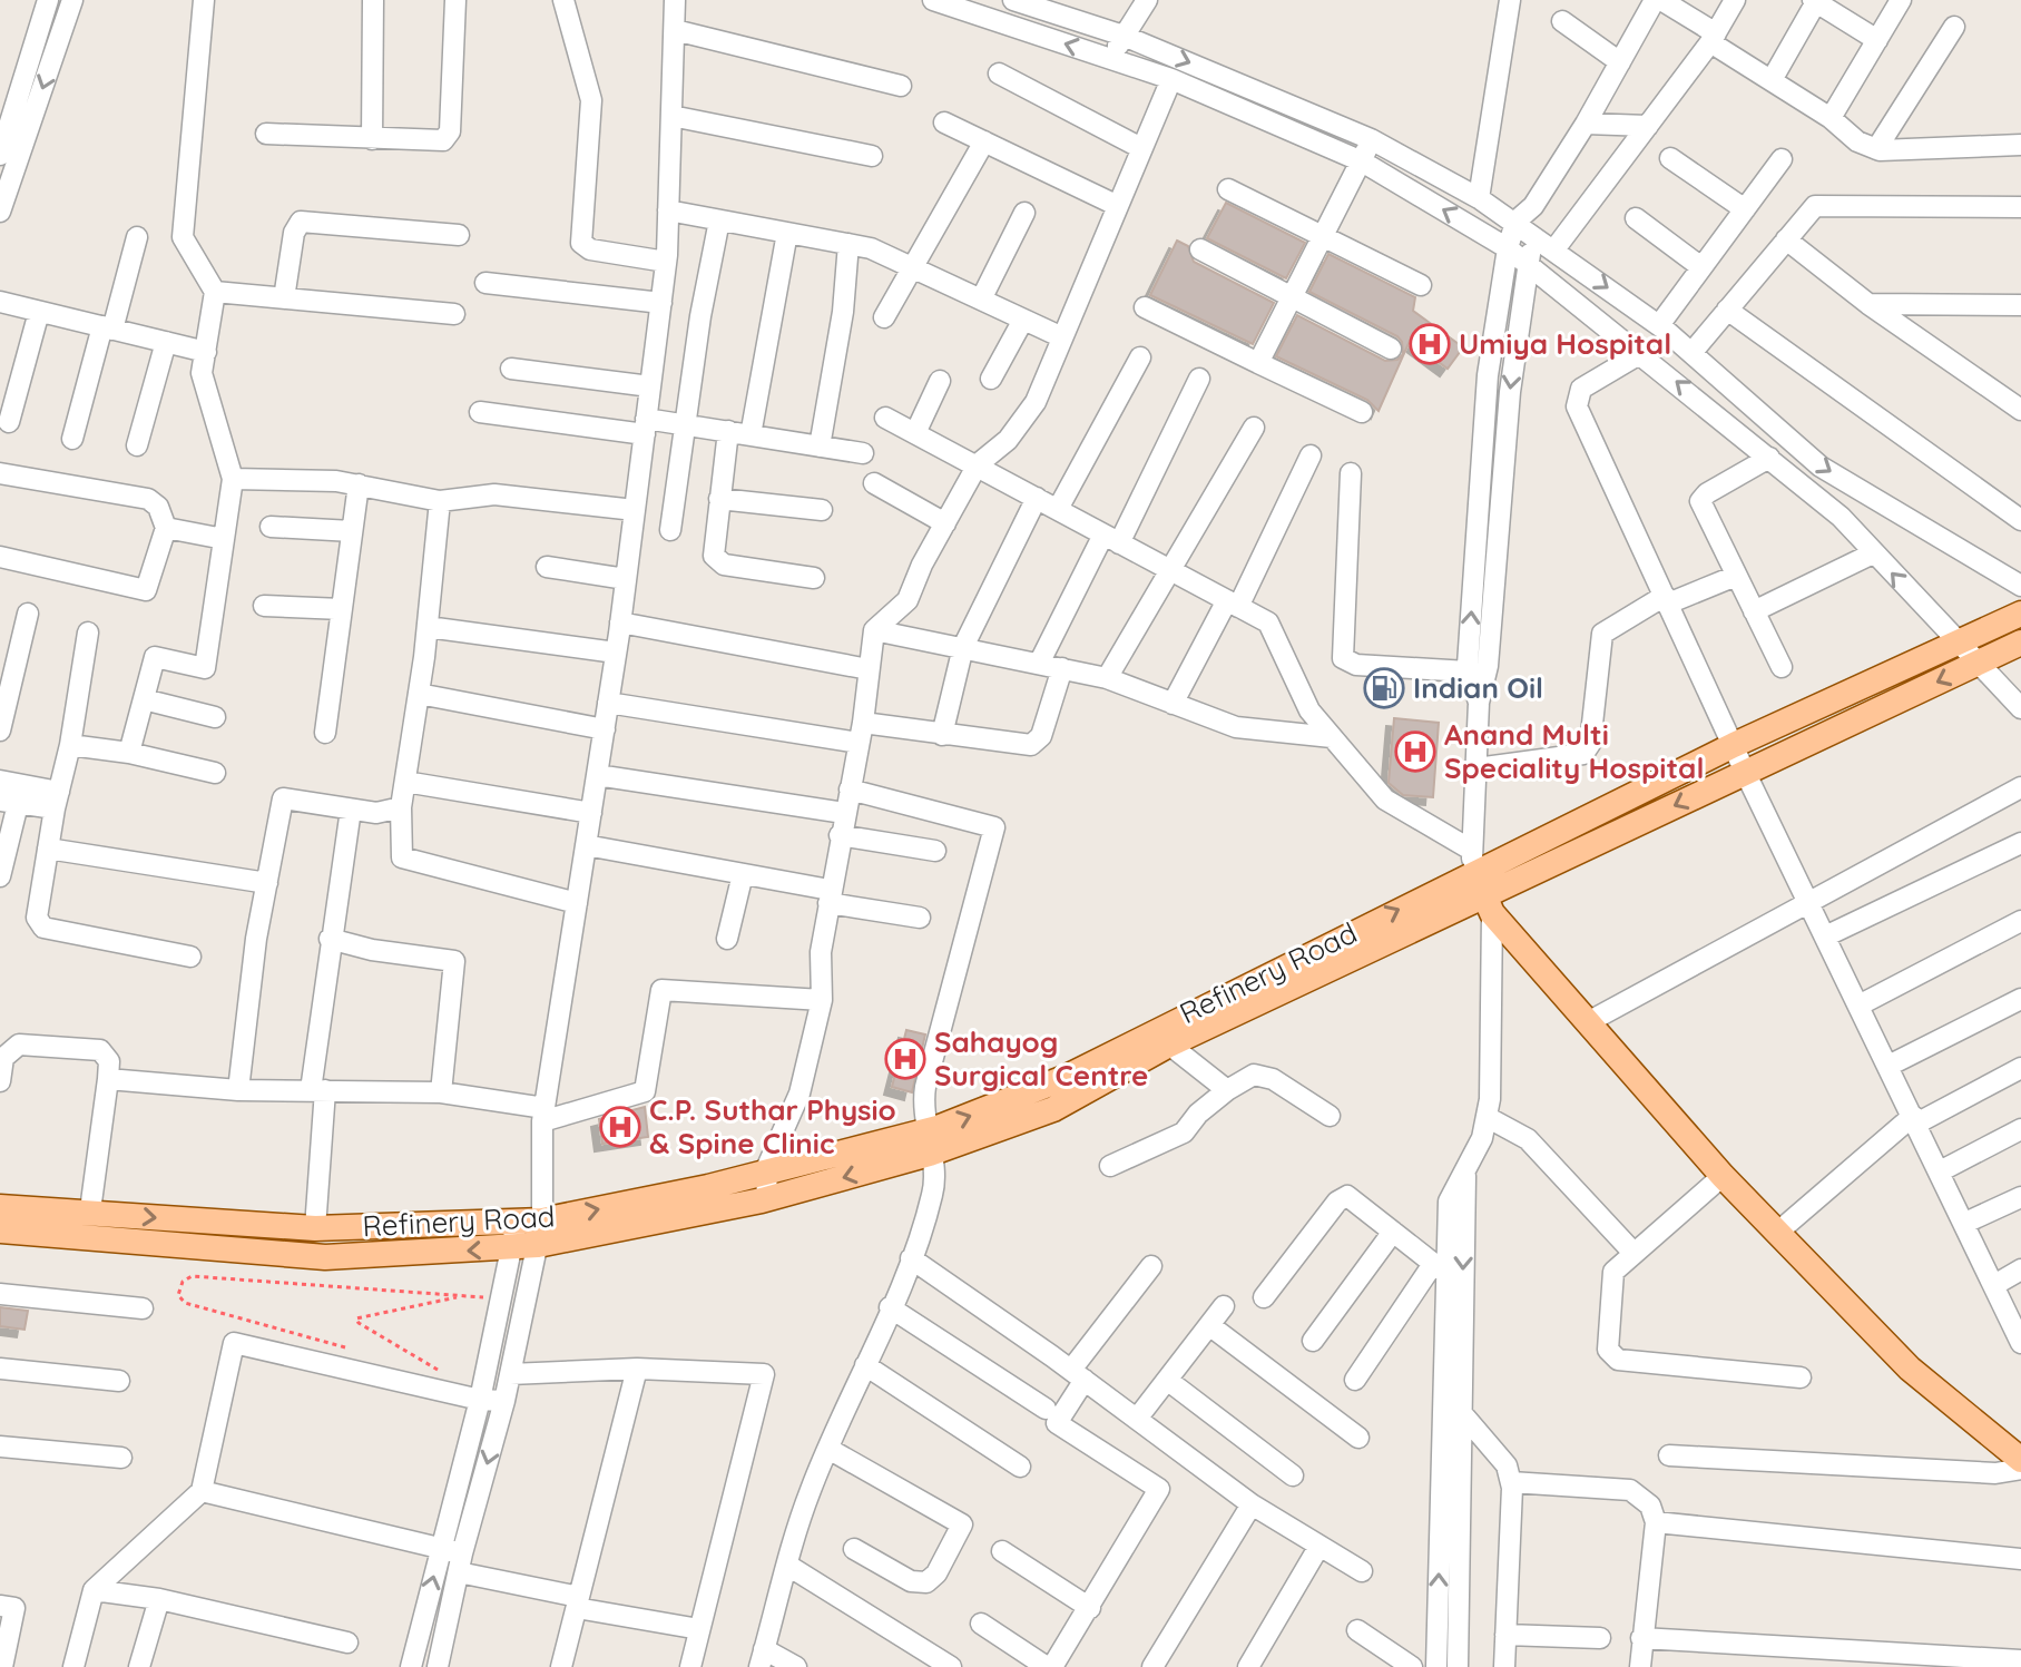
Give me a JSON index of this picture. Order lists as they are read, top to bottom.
{
  "streets": {
    "main road": ["Refinery Road"]
  },
  "places": {
    "hospital": [
      "Umiya Hospital",
      "Anand Multi Speciality Hospital",
      "Sahayog Surgical Centre",
      "C.P. Suthar Physio & Spine Clinic"
    ],
    "fuel station": ["Indian Oil"]
  }
}
